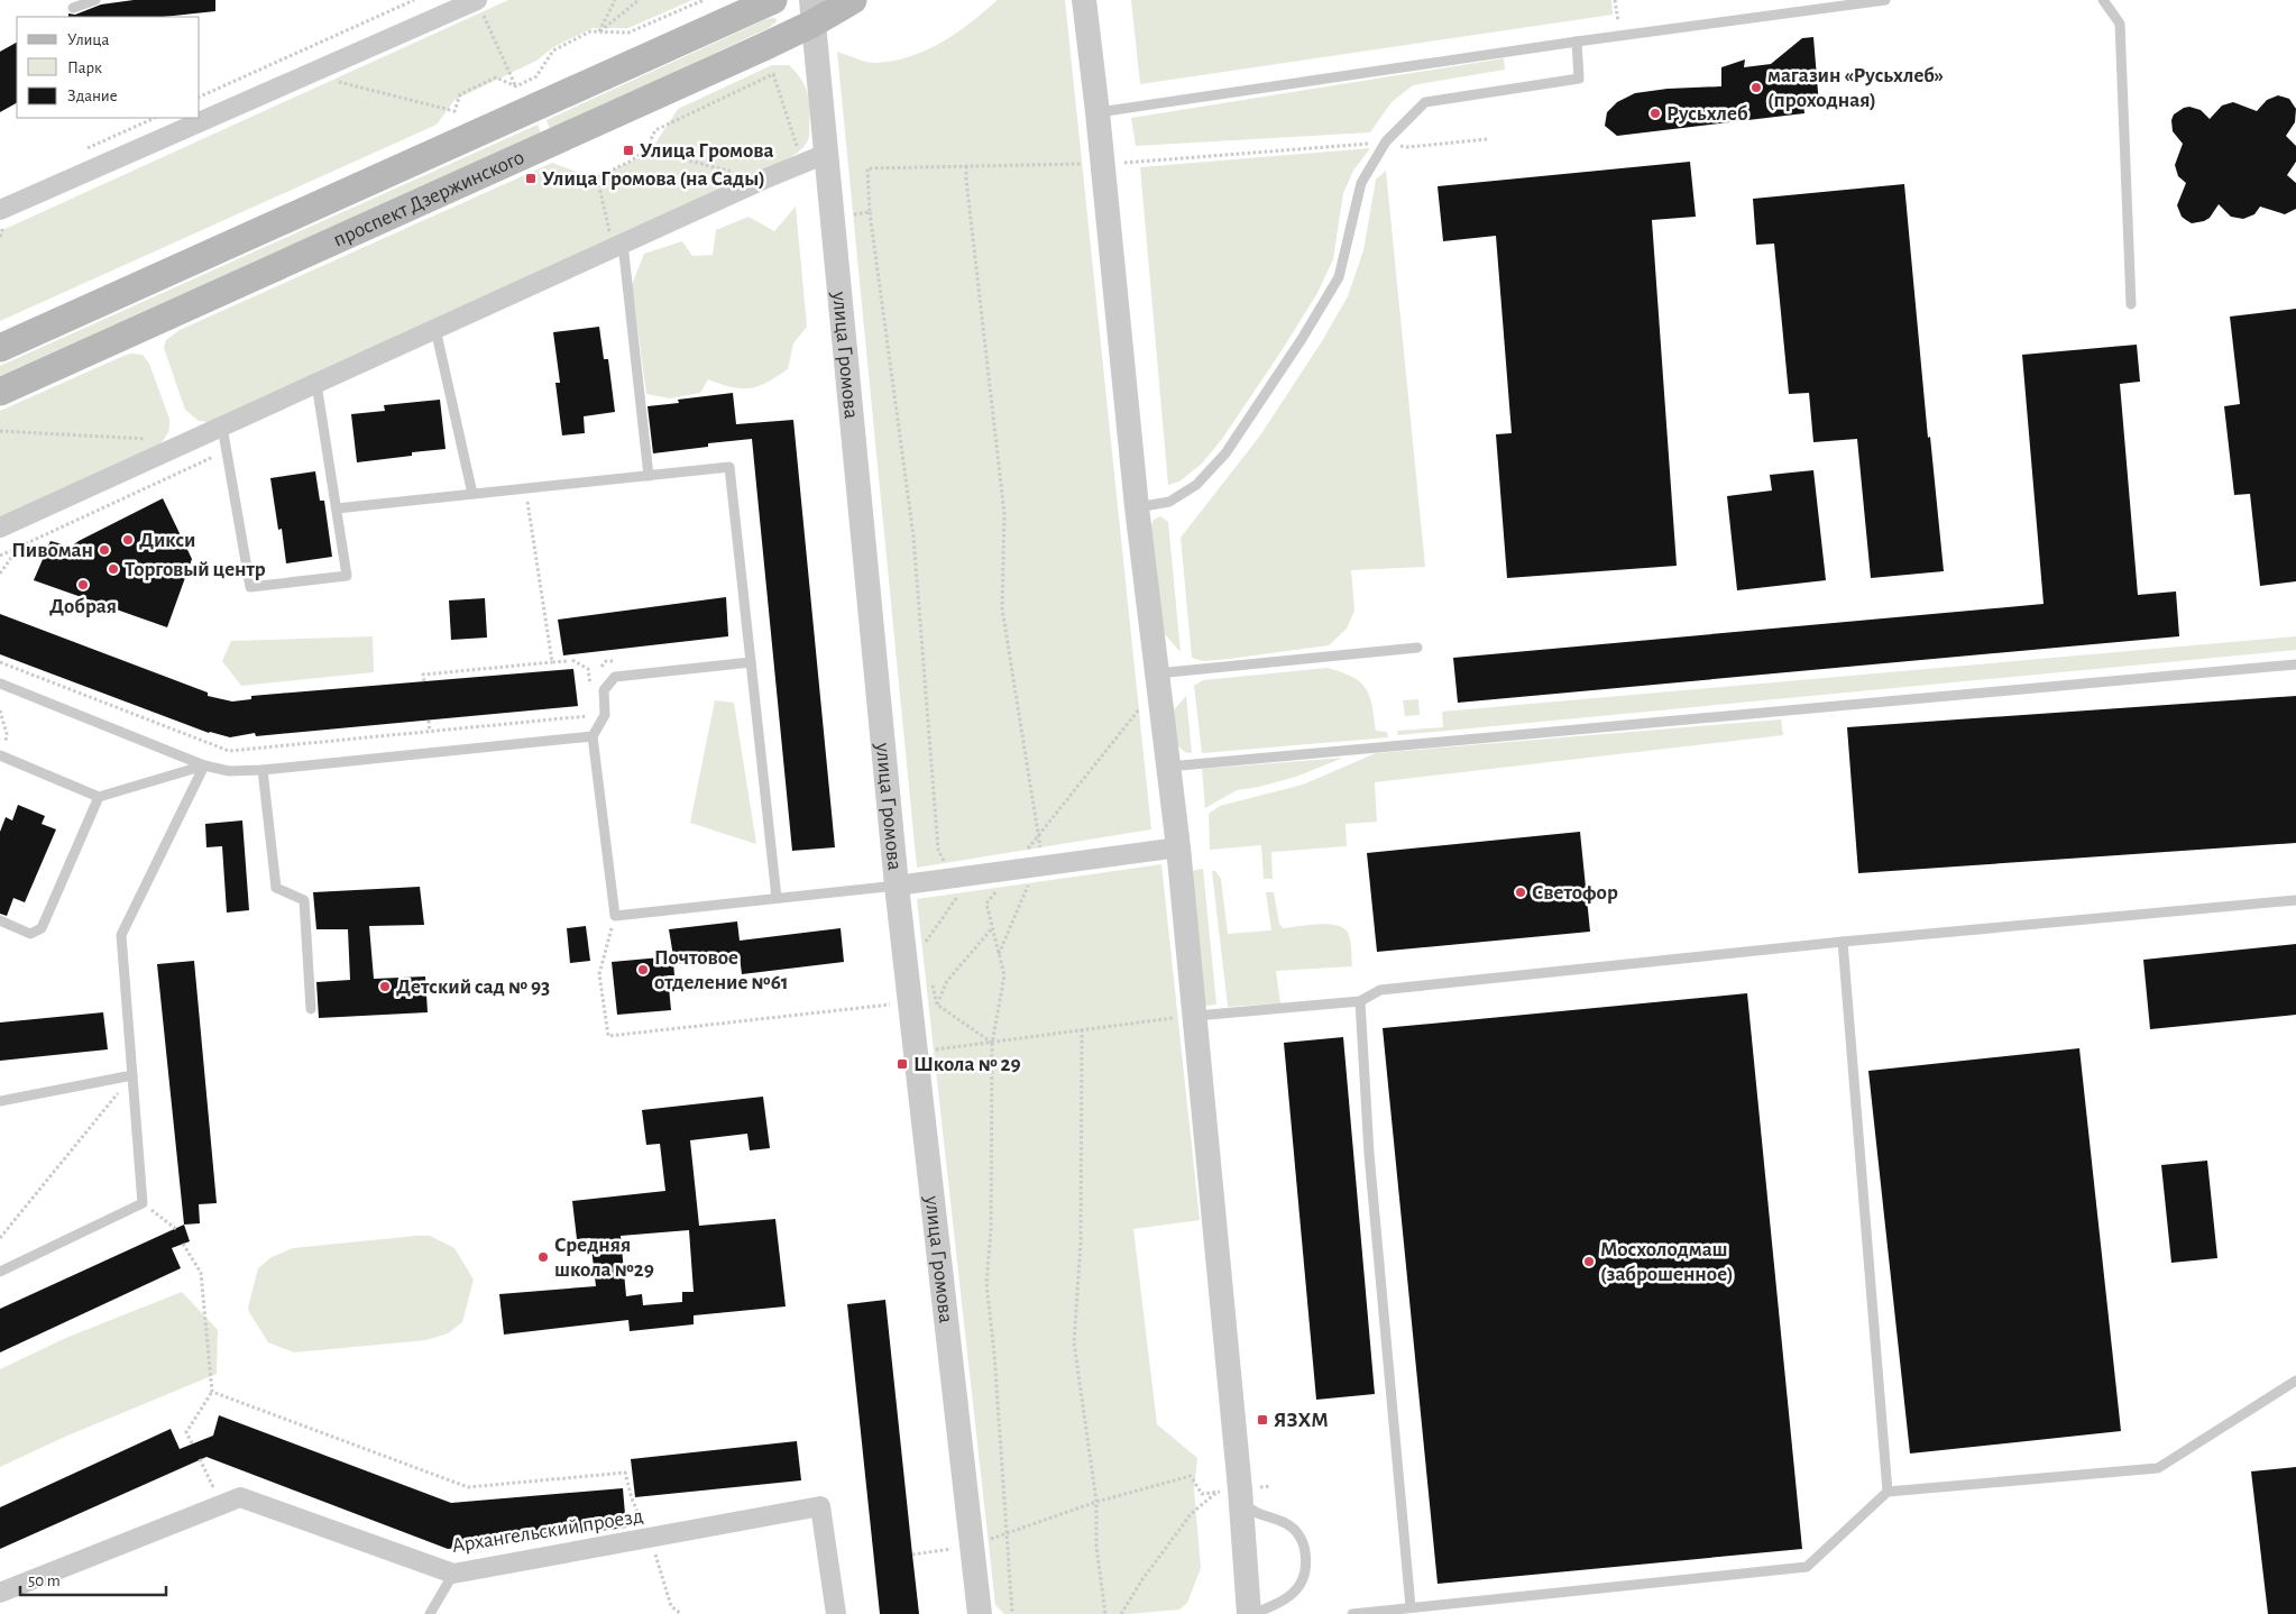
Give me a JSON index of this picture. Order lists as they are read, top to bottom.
{
  "streets": {
    "main road": ["проспект Дзержинского"],
    "street": ["улица Громова", "Архангельский проезд"]
  },
  "crossings": [
    ["проспект Дзержинского", "улица Громова"]
  ],
  "places": {
    "other": [
      "магазин «Русьхлеб» (проходная)",
      "Русьхлеб",
      "Дикси",
      "Пивоман",
      "Торговый центр",
      "Добрая",
      "Светофор",
      "Почтовое отделение №61",
      "Детский сад № 93",
      "Средняя школа №29",
      "Мосхолодмаш (заброшенное)"
    ],
    "transit": [
      "Улица Громова",
      "Улица Громова (на Сады)",
      "Школа № 29",
      "ЯЗХМ"
    ]
  },
  "legend": ["Улица", "Парк", "Здание"],
  "scale_bar": "50 m"
}
